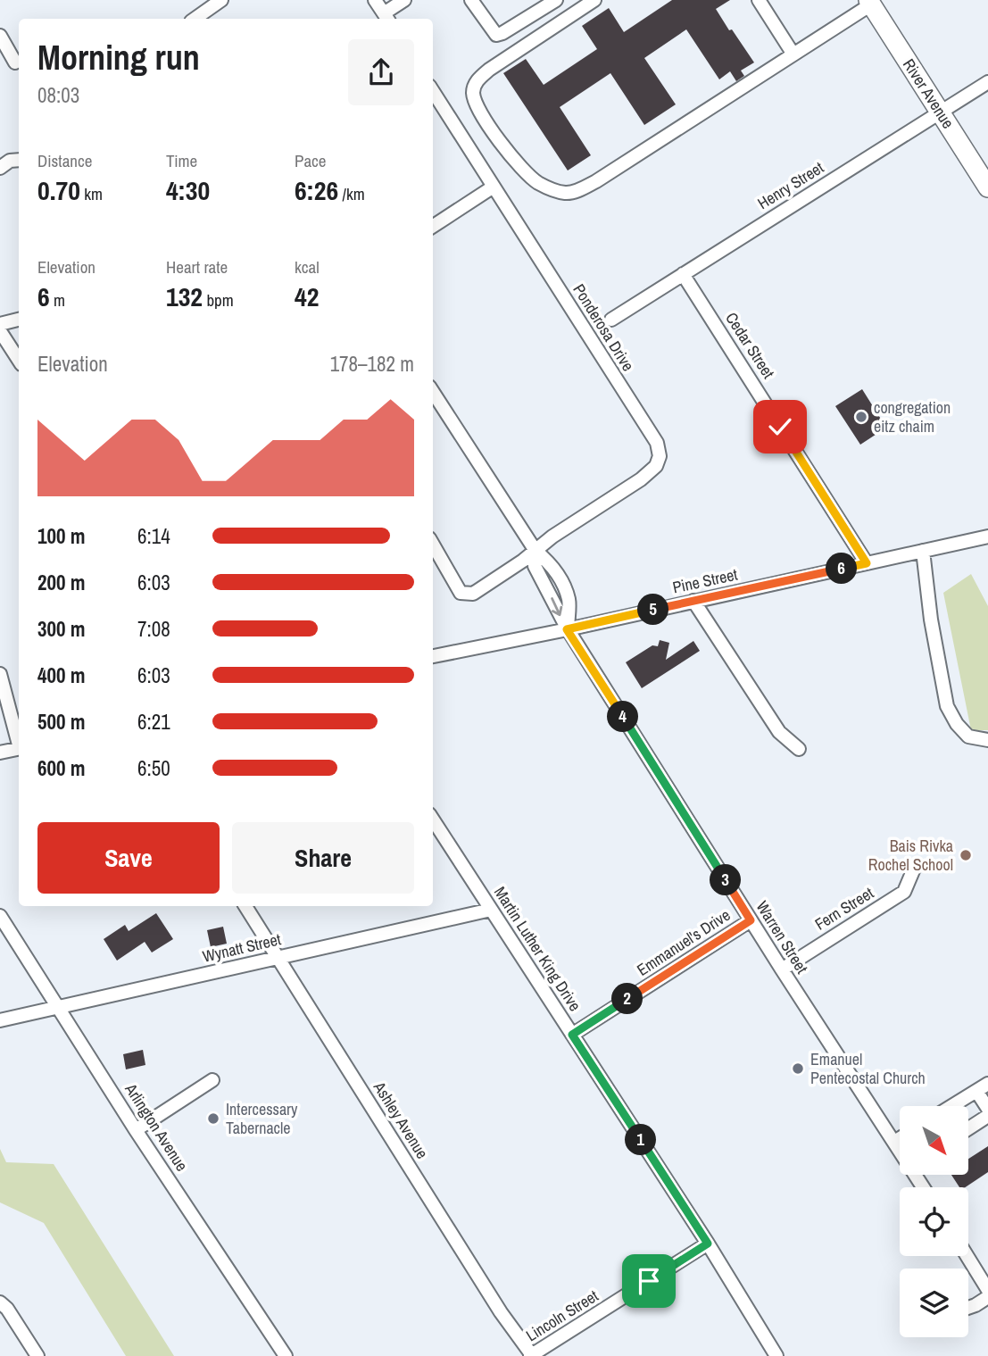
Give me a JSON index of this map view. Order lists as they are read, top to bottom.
{
  "streets": {
    "highway": ["River Avenue"],
    "street": [
      "Henry Street",
      "Ponderosa Drive",
      "Cedar Street",
      "Pine Street",
      "Fern Street",
      "Warren Street",
      "Emmanuel's Drive",
      "Wynatt Street",
      "Martin Luther King Drive",
      "Ashley Avenue",
      "Arlington Avenue",
      "Lincoln Street"
    ]
  },
  "crossings": [
    ["River Avenue", "Henry Street"],
    ["Henry Street", "Cedar Street"],
    ["Cedar Street", "Pine Street"],
    ["Pine Street", "Warren Street"],
    ["Fern Street", "Warren Street"],
    ["Warren Street", "Emmanuel's Drive"],
    ["Emmanuel's Drive", "Martin Luther King Drive"],
    ["Wynatt Street", "Martin Luther King Drive"],
    ["Wynatt Street", "Ashley Avenue"],
    ["Wynatt Street", "Arlington Avenue"],
    ["Martin Luther King Drive", "Lincoln Street"],
    ["Ashley Avenue", "Lincoln Street"]
  ],
  "places": [
    "congregation eitz chaim",
    "Bais Rivka Rochel School",
    "Emanuel Pentecostal Church",
    "Intercessary Tabernacle"
  ],
  "north": "bottom right",
  "page": {
    "heading": ["Morning run", "08:03"],
    "stats": [
      ["Distance", "0.70 km"],
      ["Time", "4:30"],
      ["Pace", "6:26 /km"],
      ["Elevation", "6 m"],
      ["Heart rate", "132 bpm"],
      ["kcal", "42"]
    ],
    "chart": ["Elevation", "178–182 m"],
    "list": [
      {
        "name": "100 m",
        "note": "6:14"
      },
      {
        "name": "200 m",
        "note": "6:03"
      },
      {
        "name": "300 m",
        "note": "7:08"
      },
      {
        "name": "400 m",
        "note": "6:03"
      },
      {
        "name": "500 m",
        "note": "6:21"
      },
      {
        "name": "600 m",
        "note": "6:50"
      }
    ],
    "pins": [
      "6",
      "5",
      "4",
      "3",
      "2",
      "1"
    ],
    "buttons": ["Save", "Share"]
  }
}
